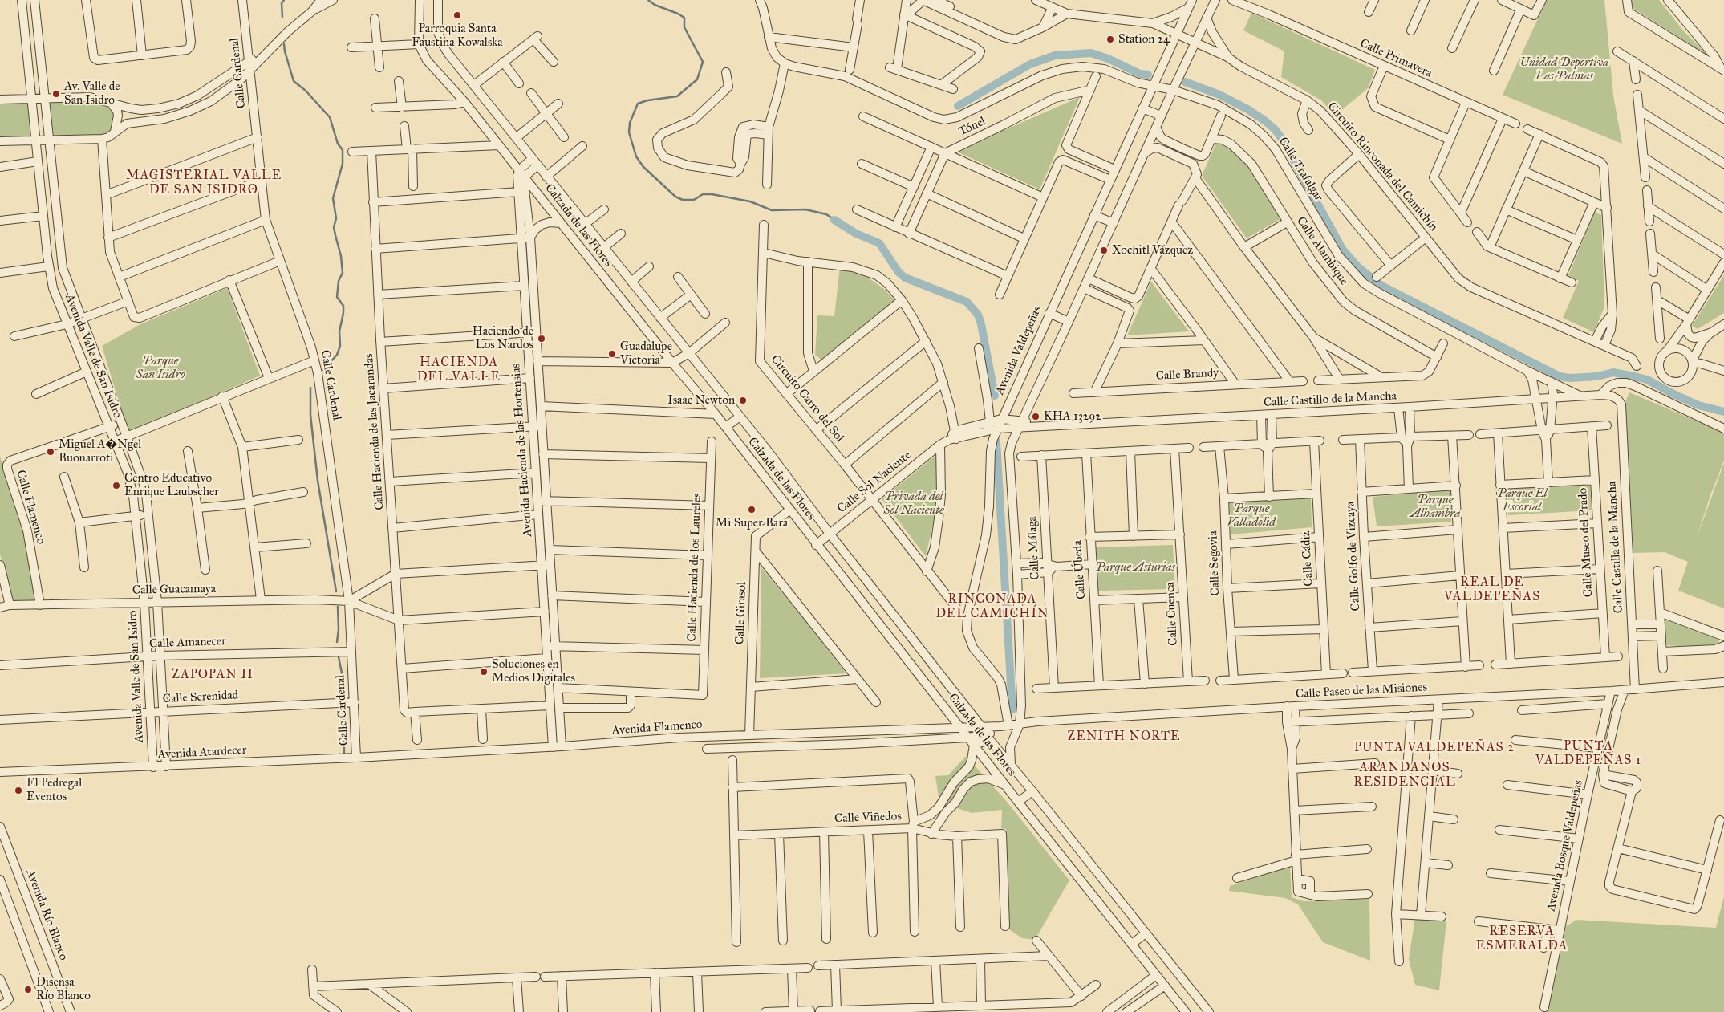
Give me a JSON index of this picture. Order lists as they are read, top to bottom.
{
  "streets": {
    "street": [
      "Calle Primavera",
      "Calle Cardenal",
      "Tónel",
      "Circuito Rinconada del Camichín",
      "Calle Trafalgar",
      "Calzada de las Flores",
      "Calle Alambique",
      "Avenida Valdepeñas",
      "Avenida Valle de San Isidro",
      "Calle Brandy",
      "Circuito Carro del Sol",
      "Calle Castillo de la Mancha",
      "Calle Hacienda de las Jacarandas",
      "Avenida Hacienda de las Hortensias",
      "Calle Sol Naciente",
      "Calle Flamenco",
      "Calle Museo del Prado",
      "Calle Castilla de la Mancha",
      "Calle Málaga",
      "Calle Golfo de Vizcaya",
      "Calle Cádiz",
      "Calle Segovia",
      "Calle Hacienda de los Laureles",
      "Calle Úbeda",
      "Calle Guacamaya",
      "Calle Girasol",
      "Calle Cuenca",
      "Calle Amanecer",
      "Calle Paseo de las Misiones",
      "Calle Serenidad",
      "Avenida Flamenco",
      "Avenida Atardecer",
      "Calle Viñedos",
      "Avenida Bosque Valdepeñas",
      "Avenida Río Blanco"
    ]
  },
  "crossings": [
    ["Calle Cardenal", "Calle Guacamaya"],
    ["Calle Cardenal", "Calle Amanecer"],
    ["Calle Cardenal", "Calle Serenidad"],
    ["Calle Cardenal", "Avenida Flamenco"],
    ["Calle Cardenal", "Avenida Atardecer"],
    ["Circuito Rinconada del Camichín", "Avenida Valdepeñas"],
    ["Calle Trafalgar", "Avenida Valdepeñas"],
    ["Calle Trafalgar", "Calle Castillo de la Mancha"],
    ["Calzada de las Flores", "Avenida Hacienda de las Hortensias"],
    ["Calzada de las Flores", "Calle Sol Naciente"],
    ["Calzada de las Flores", "Calle Girasol"],
    ["Calzada de las Flores", "Calle Paseo de las Misiones"],
    ["Calzada de las Flores", "Avenida Flamenco"],
    ["Avenida Valdepeñas", "Calle Castillo de la Mancha"],
    ["Avenida Valdepeñas", "Calle Sol Naciente"],
    ["Avenida Valdepeñas", "Calle Paseo de las Misiones"],
    ["Avenida Valle de San Isidro", "Calle Flamenco"],
    ["Avenida Valle de San Isidro", "Calle Guacamaya"],
    ["Avenida Valle de San Isidro", "Calle Amanecer"],
    ["Avenida Valle de San Isidro", "Calle Serenidad"],
    ["Avenida Valle de San Isidro", "Avenida Atardecer"],
    ["Circuito Carro del Sol", "Calle Sol Naciente"],
    ["Calle Castillo de la Mancha", "Calle Sol Naciente"],
    ["Calle Castillo de la Mancha", "Calle Castilla de la Mancha"],
    ["Calle Hacienda de las Jacarandas", "Calle Guacamaya"],
    ["Avenida Hacienda de las Hortensias", "Avenida Flamenco"],
    ["Calle Flamenco", "Calle Guacamaya"],
    ["Calle Castilla de la Mancha", "Calle Paseo de las Misiones"],
    ["Calle Girasol", "Avenida Flamenco"],
    ["Calle Paseo de las Misiones", "Avenida Flamenco"],
    ["Calle Paseo de las Misiones", "Avenida Bosque Valdepeñas"],
    ["Avenida Flamenco", "Avenida Atardecer"]
  ],
  "districts": [
    "MAGISTERIAL VALLE DE SAN ISIDRO",
    "HACIENDA DEL VALLE",
    "REAL DE VALDEPEÑAS",
    "RINCONADA DEL CAMICHÍN",
    "ZAPOPAN II",
    "ZENITH NORTE",
    "PUNTA VALDEPEÑAS 1",
    "PUNTA VALDEPEÑAS 2",
    "ARANDANOS RESIDENCIAL",
    "RESERVA ESMERALDA"
  ],
  "parks": [
    "Unidad Deportiva Las Palmas",
    "Parque San Isidro",
    "Parque El Escorial",
    "Privada del Sol Naciente",
    "Parque Alhambra",
    "Parque Valladolid",
    "Parque Asturias"
  ],
  "places": [
    "Parroquia Santa Faustina Kowalska",
    "Station 24",
    "Av. Valle de San Isidro",
    "Xochitl Vázquez",
    "Haciendo de Los Nardos",
    "Guadalupe Victoria",
    "Isaac Newton",
    "KHA 13292",
    "Miguel A�Ngel Buonarroti",
    "Centro Educativo Enrique Laubscher",
    "Mi Super Bara",
    "Soluciones en Medios Digitales",
    "El Pedregal Eventos",
    "Disensa Río Blanco"
  ]
}
